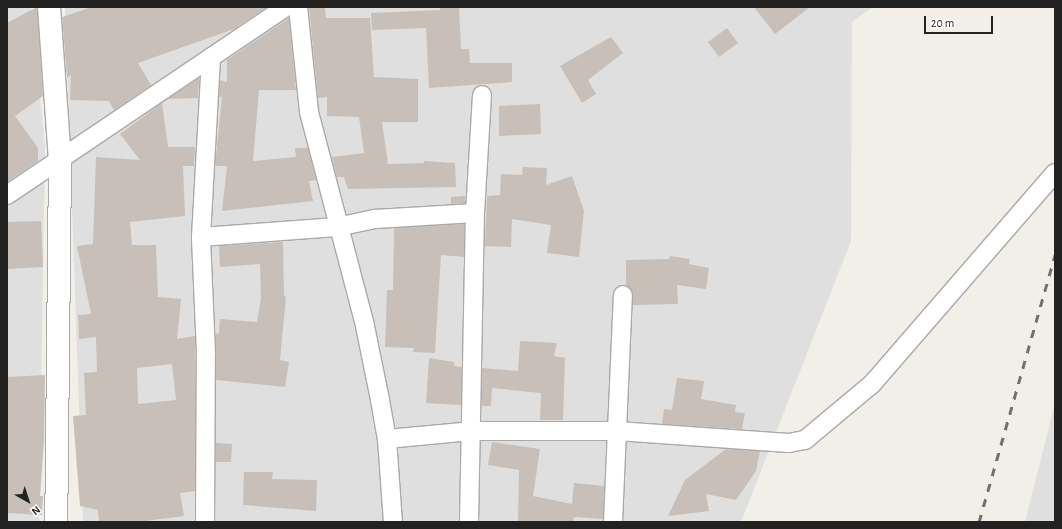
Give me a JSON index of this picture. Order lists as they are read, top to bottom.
{
  "scale_bar": "20 m",
  "north": "bottom right"
}
